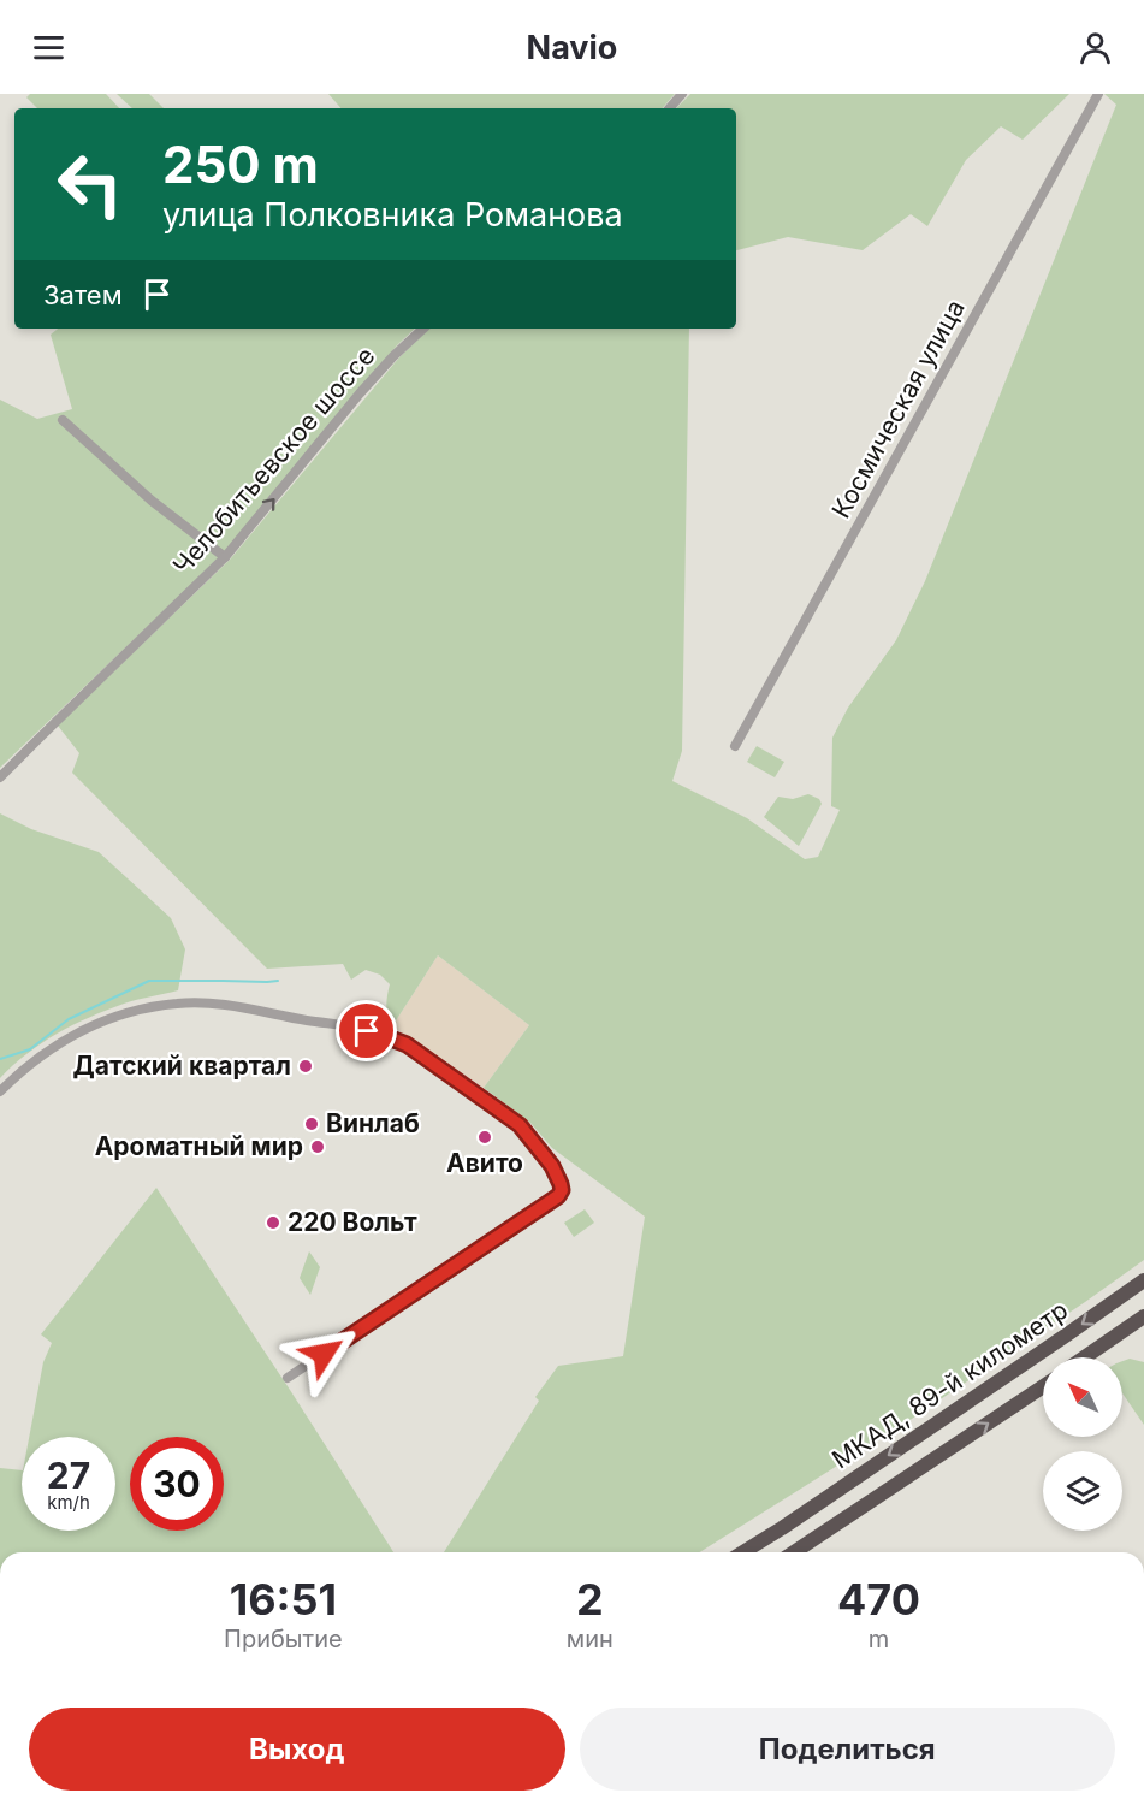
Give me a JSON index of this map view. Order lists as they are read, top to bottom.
{
  "streets": {
    "highway": ["МКАД, 89-й километр"],
    "street": ["Космическая улица", "Челобитьевское шоссе"]
  },
  "one_way": ["Челобитьевское шоссе"],
  "places": [
    "Датский квартал",
    "Винлаб",
    "Авито",
    "Ароматный мир",
    "220 Вольт"
  ],
  "north": "top left",
  "page": {
    "header": "Navio",
    "turn": ["250 m", "улица Полковника Романова"],
    "then": "Затем",
    "speed": "27 km/h",
    "limit": "30",
    "eta": [
      "16:51",
      "Прибытие",
      "2",
      "мин",
      "470",
      "m"
    ],
    "buttons": ["Выход", "Поделиться"]
  }
}
